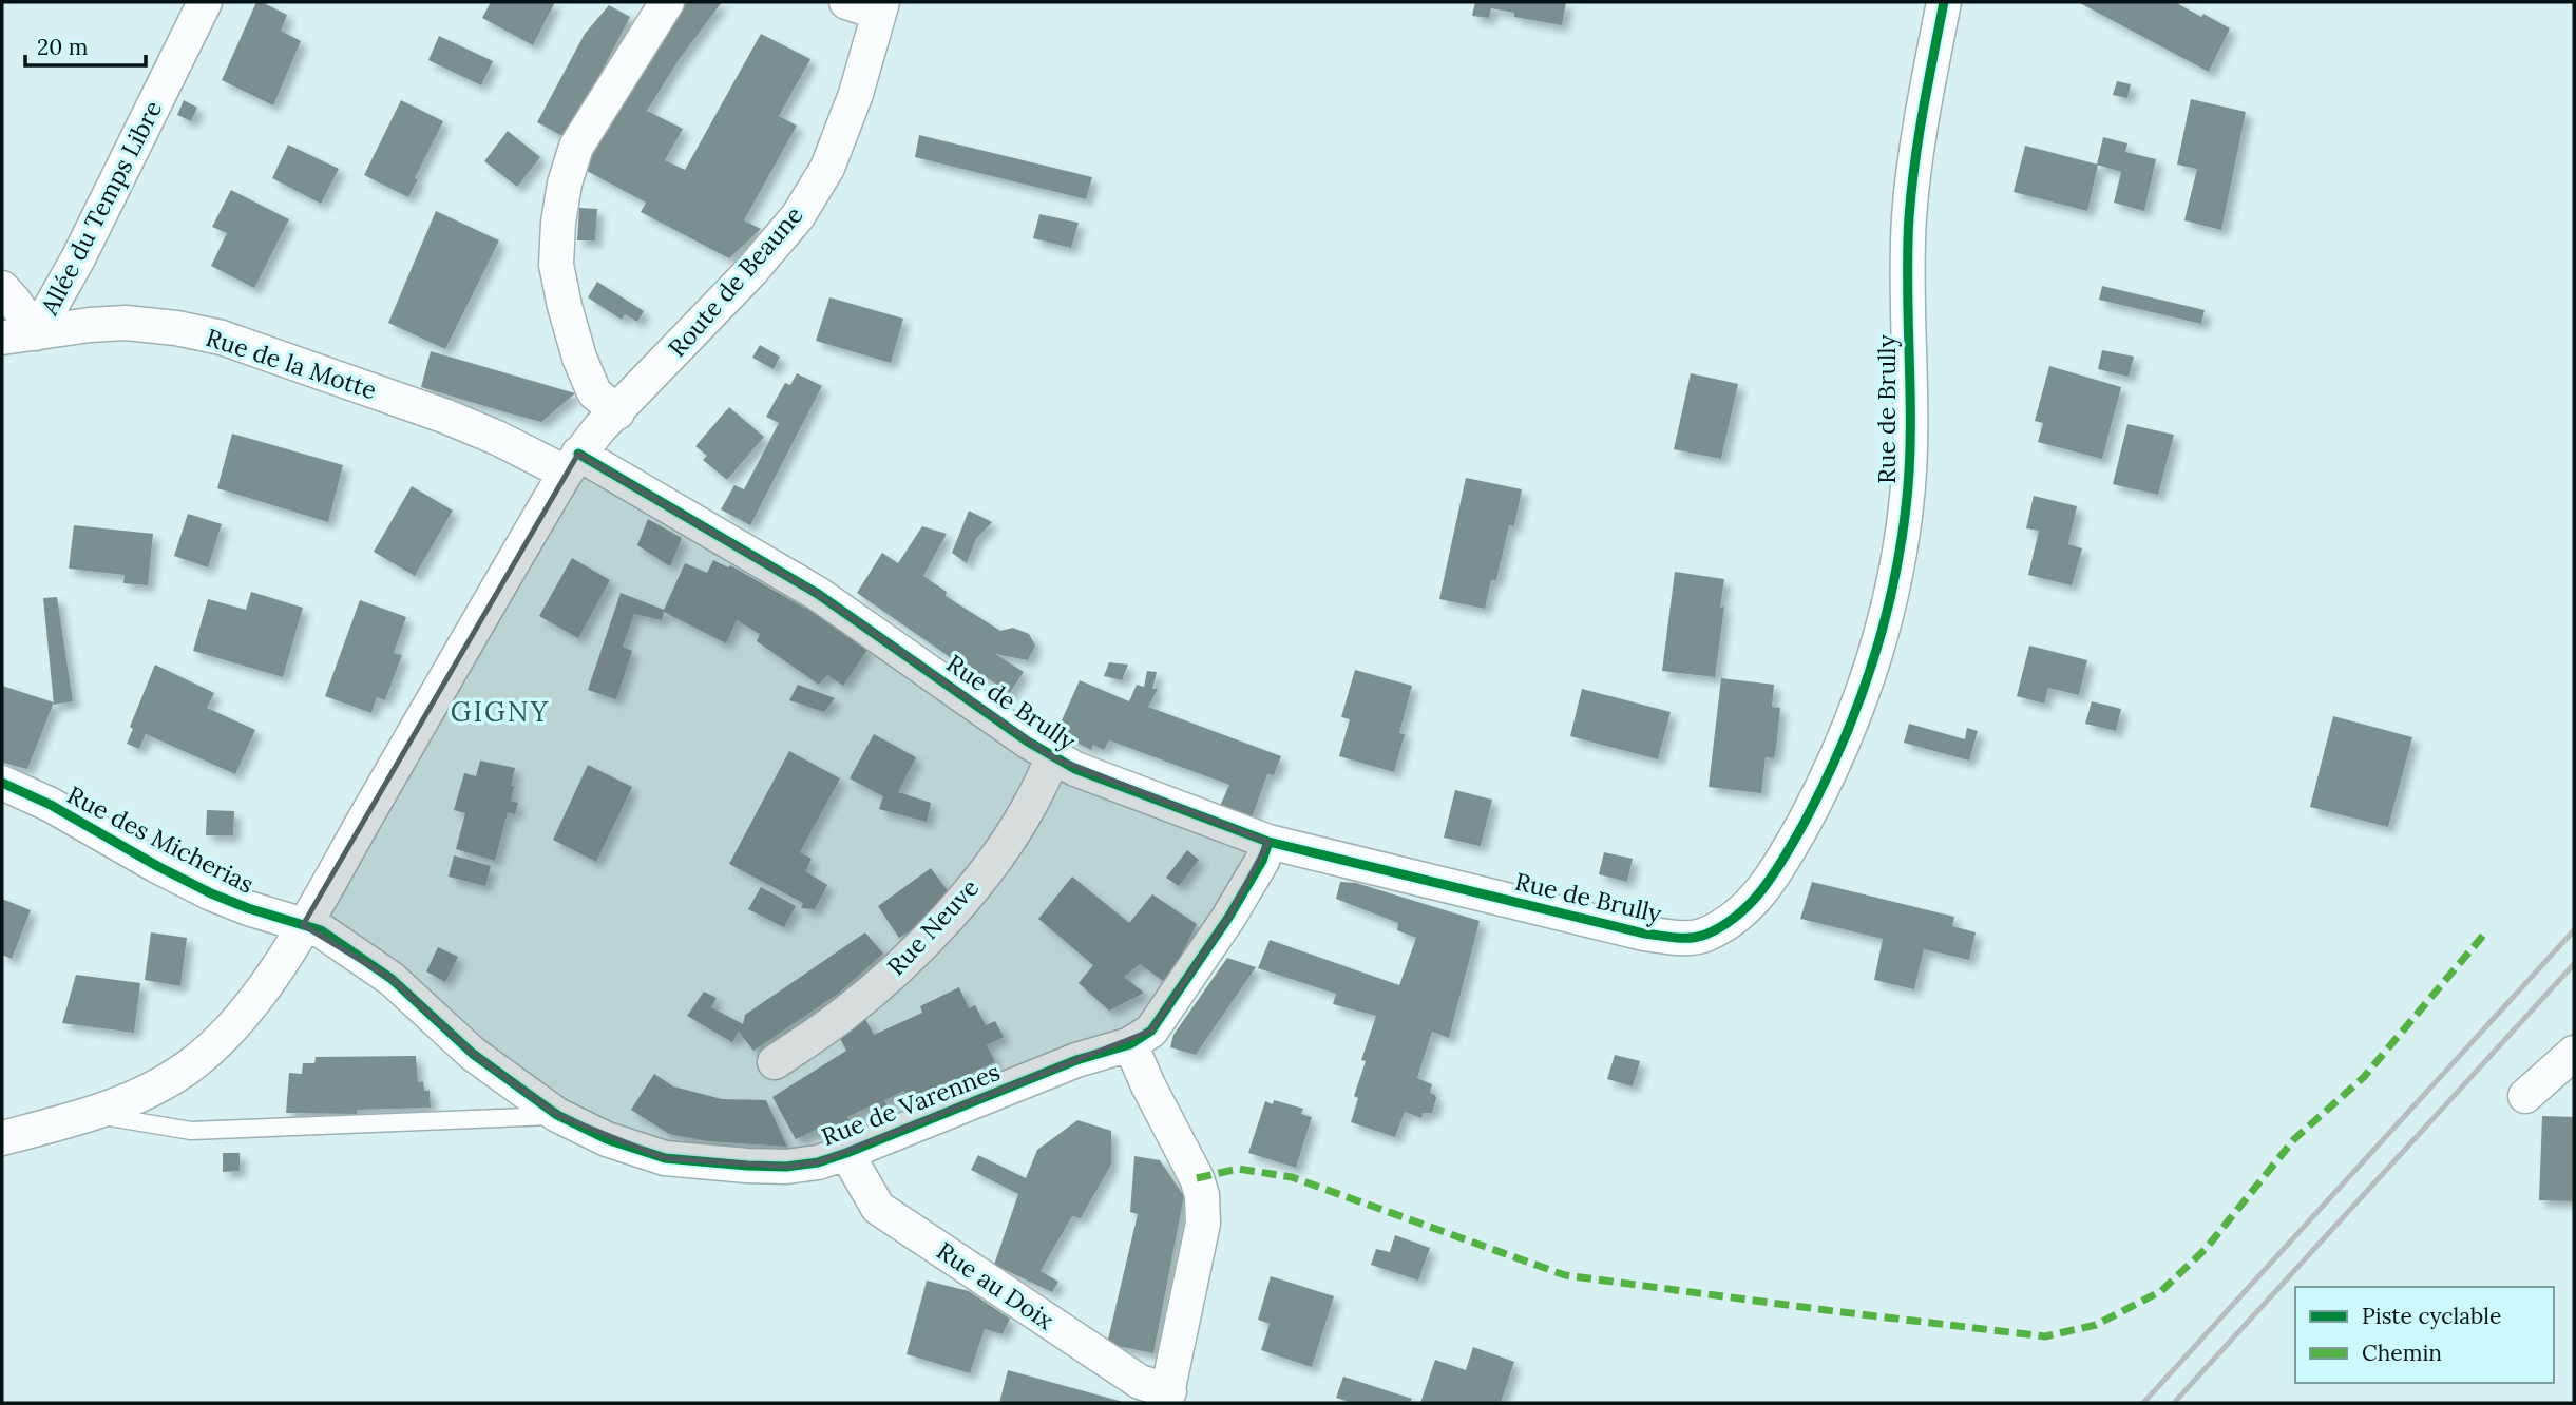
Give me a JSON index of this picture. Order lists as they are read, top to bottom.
{
  "streets": {
    "street": [
      "Allée du Temps Libre",
      "Route de Beaune",
      "Rue de la Motte",
      "Rue de Brully",
      "Rue des Micherias",
      "Rue Neuve",
      "Rue de Varennes",
      "Rue au Doix"
    ]
  },
  "crossings": [
    ["Allée du Temps Libre", "Rue de la Motte"],
    ["Route de Beaune", "Rue de la Motte"],
    ["Route de Beaune", "Rue de Brully"],
    ["Route de Beaune", "Rue des Micherias"],
    ["Route de Beaune", "Rue de Varennes"],
    ["Rue de la Motte", "Rue de Brully"],
    ["Rue de Brully", "Rue Neuve"],
    ["Rue de Brully", "Rue de Varennes"],
    ["Rue des Micherias", "Rue de Varennes"],
    ["Rue de Varennes", "Rue au Doix"]
  ],
  "districts": ["GIGNY"],
  "legend": ["Piste cyclable", "Chemin"],
  "scale_bar": "20 m"
}
